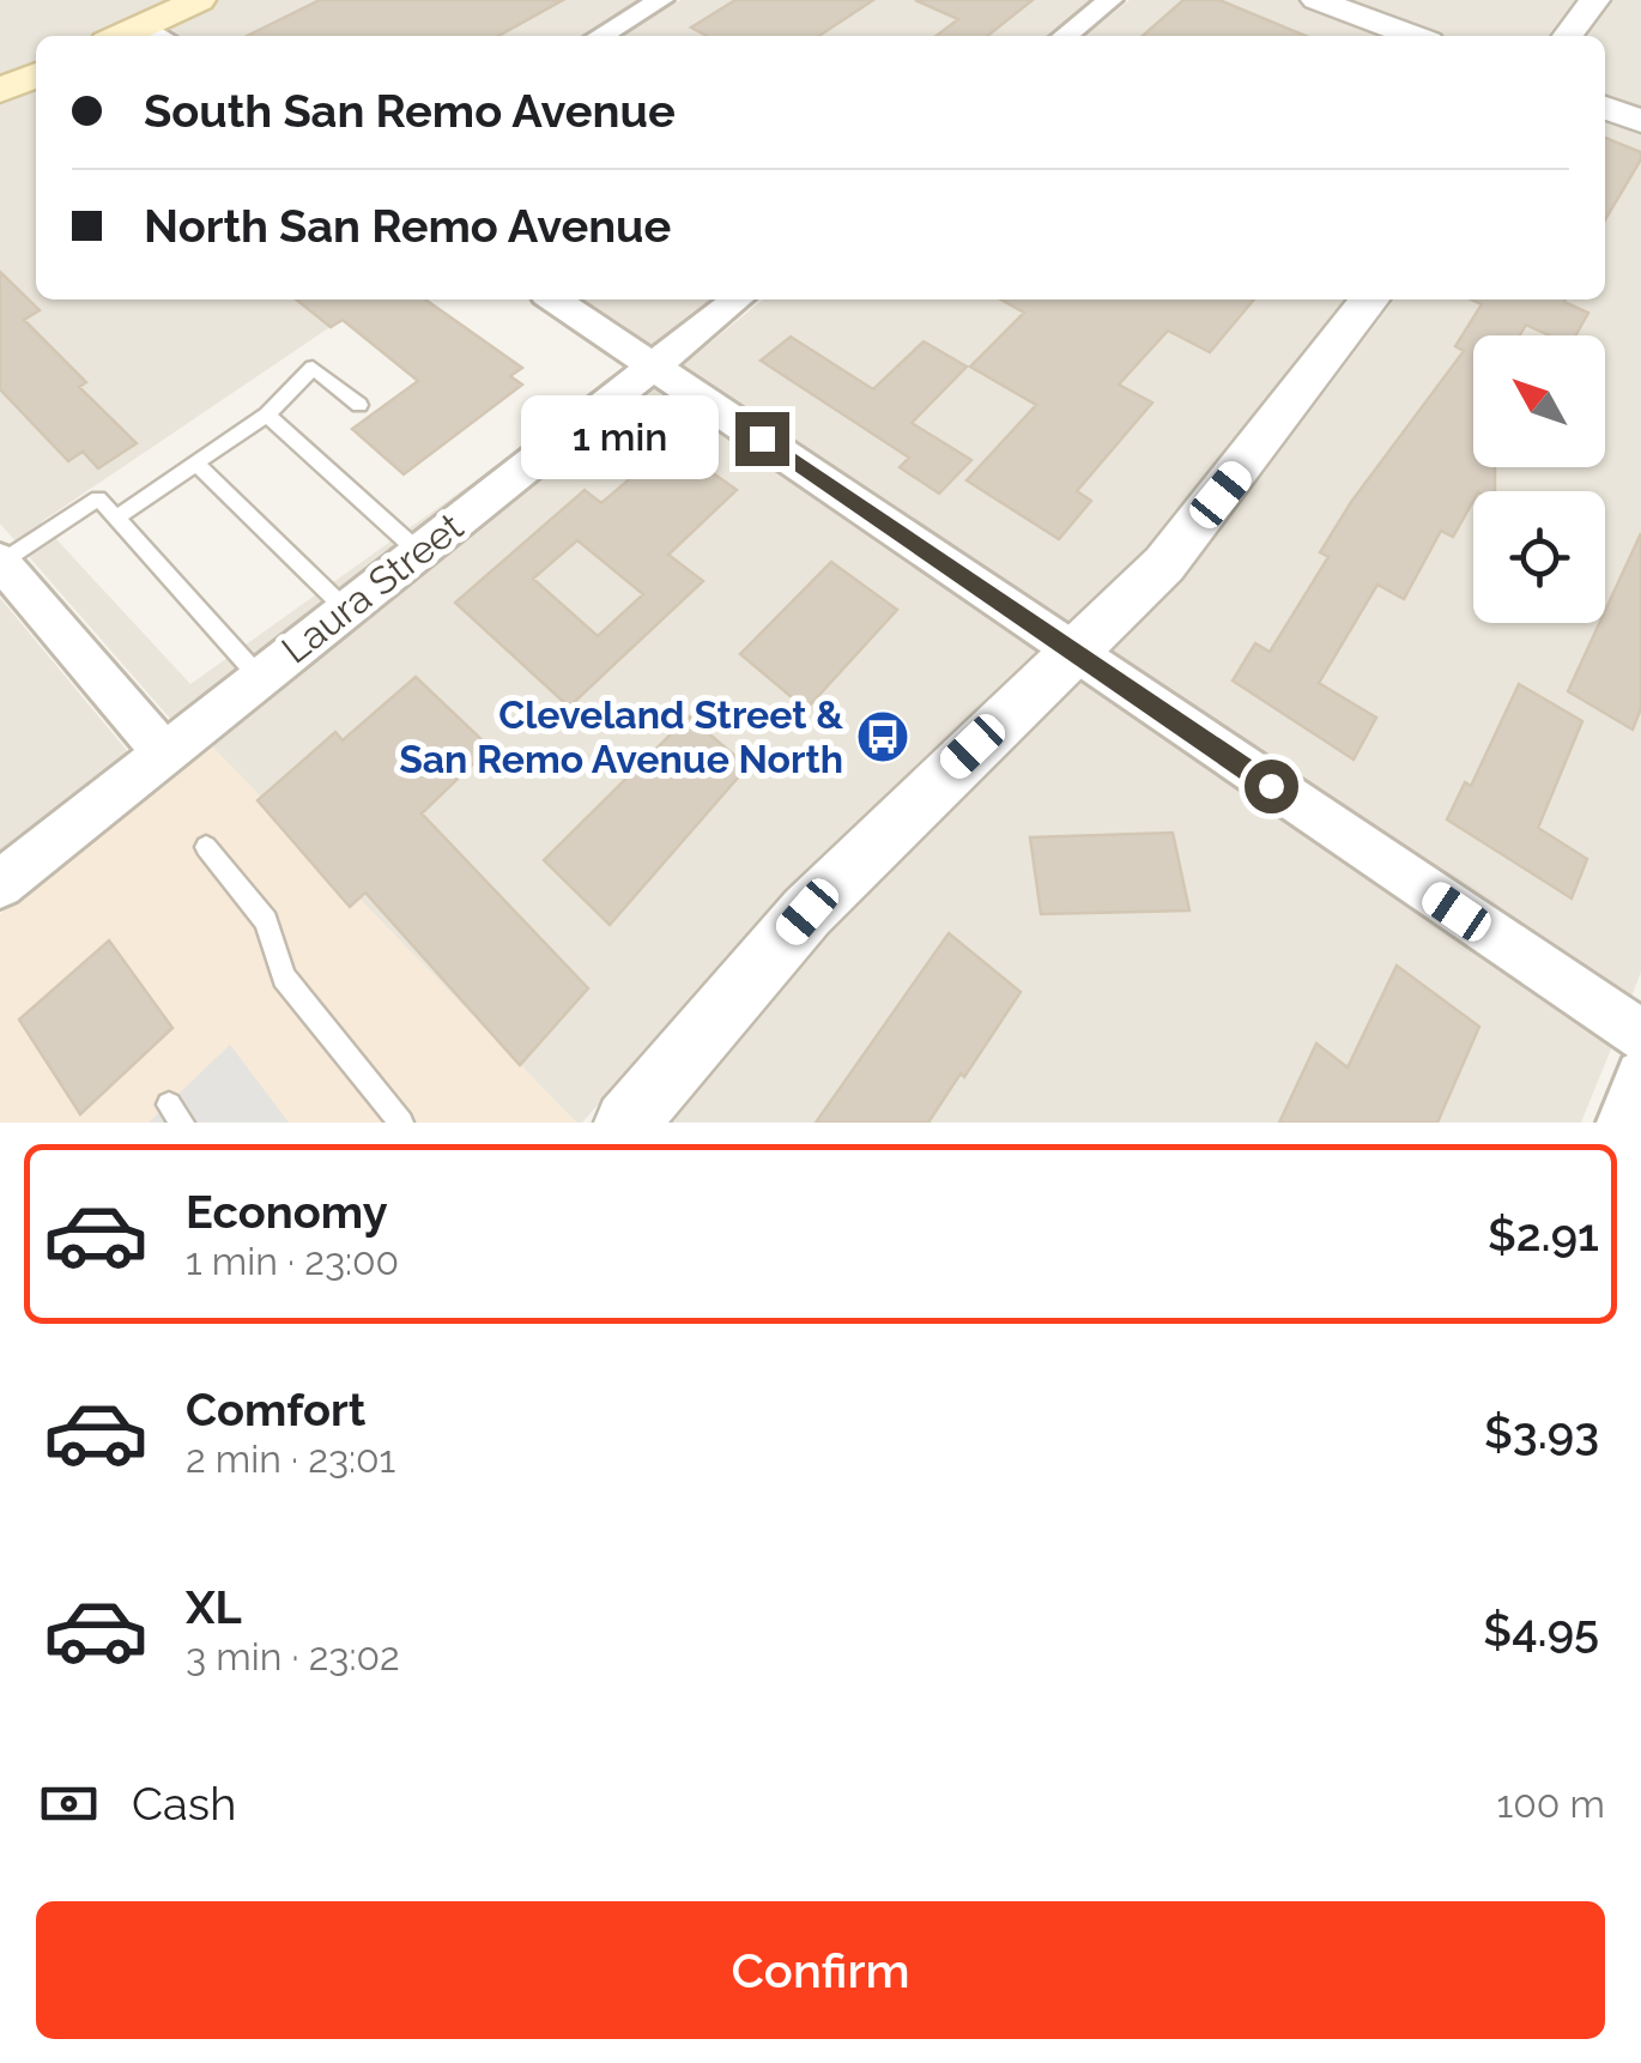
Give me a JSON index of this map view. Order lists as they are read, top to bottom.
{
  "streets": {
    "street": ["Laura Street"]
  },
  "places": {
    "bus stop": ["Cleveland Street & San Remo Avenue North"]
  },
  "north": "top left",
  "page": {
    "banner": ["South San Remo Avenue", "North San Remo Avenue"],
    "bubble": "1 min",
    "list": [
      {
        "name": "Economy",
        "note": "1 min · 23:00",
        "value": "$2.91"
      },
      {
        "name": "Comfort",
        "note": "2 min · 23:01",
        "value": "$3.93"
      },
      {
        "name": "XL",
        "note": "3 min · 23:02",
        "value": "$4.95"
      }
    ],
    "pay": ["Cash", "100 m"],
    "buttons": "Confirm"
  }
}
